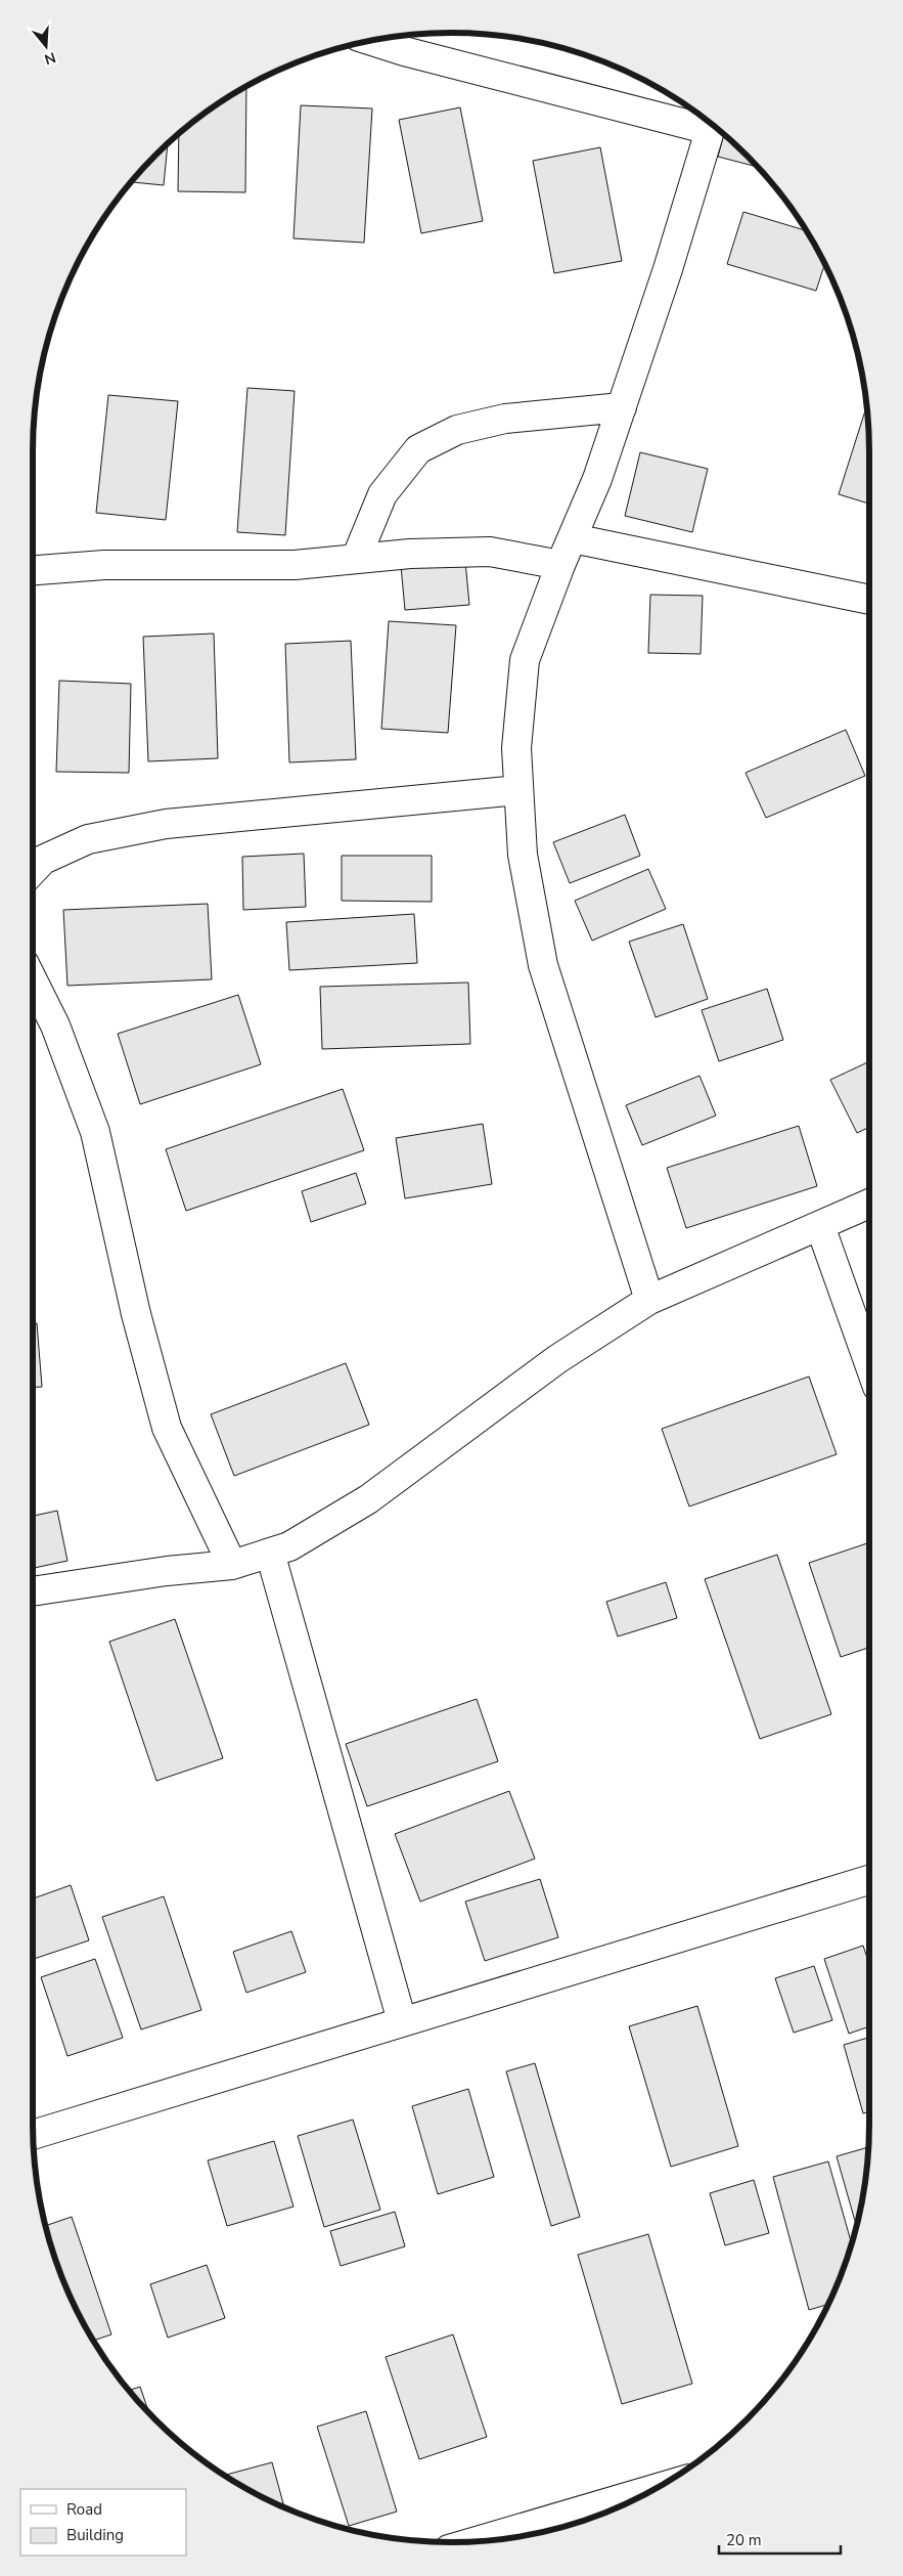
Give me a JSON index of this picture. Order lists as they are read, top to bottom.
{
  "legend": ["Road", "Building"],
  "scale_bar": "20 m",
  "north": "bottom"
}
